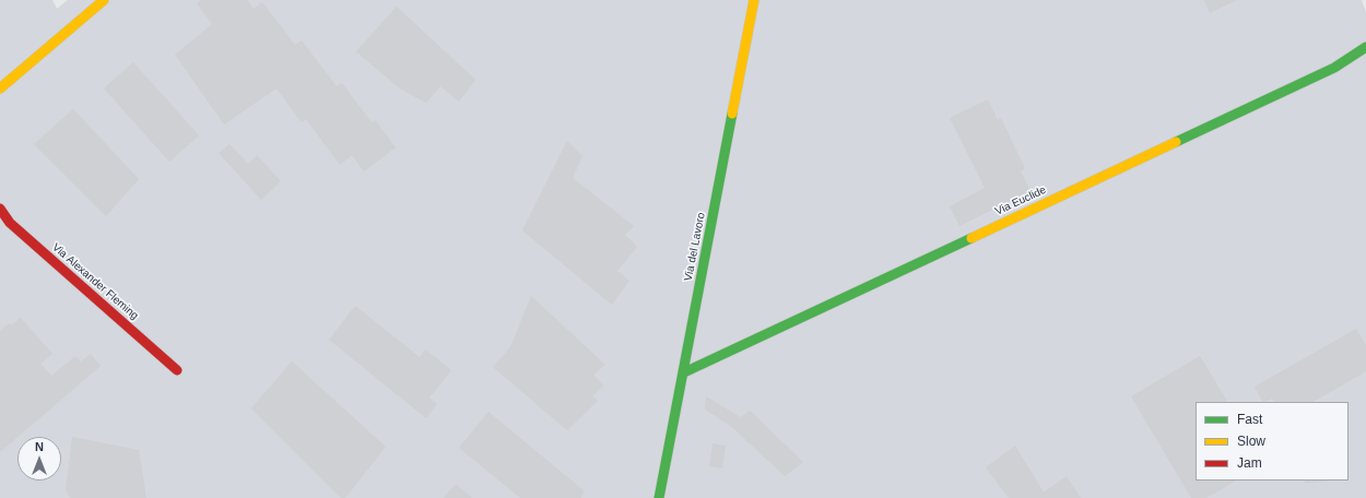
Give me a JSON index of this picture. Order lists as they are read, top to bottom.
{
  "streets": {
    "street": ["Via Euclide", "Via del Lavoro", "Via Alexander Fleming"]
  },
  "crossings": [
    ["Via Euclide", "Via del Lavoro"]
  ],
  "legend": ["Fast", "Slow", "Jam"],
  "north": "top"
}
